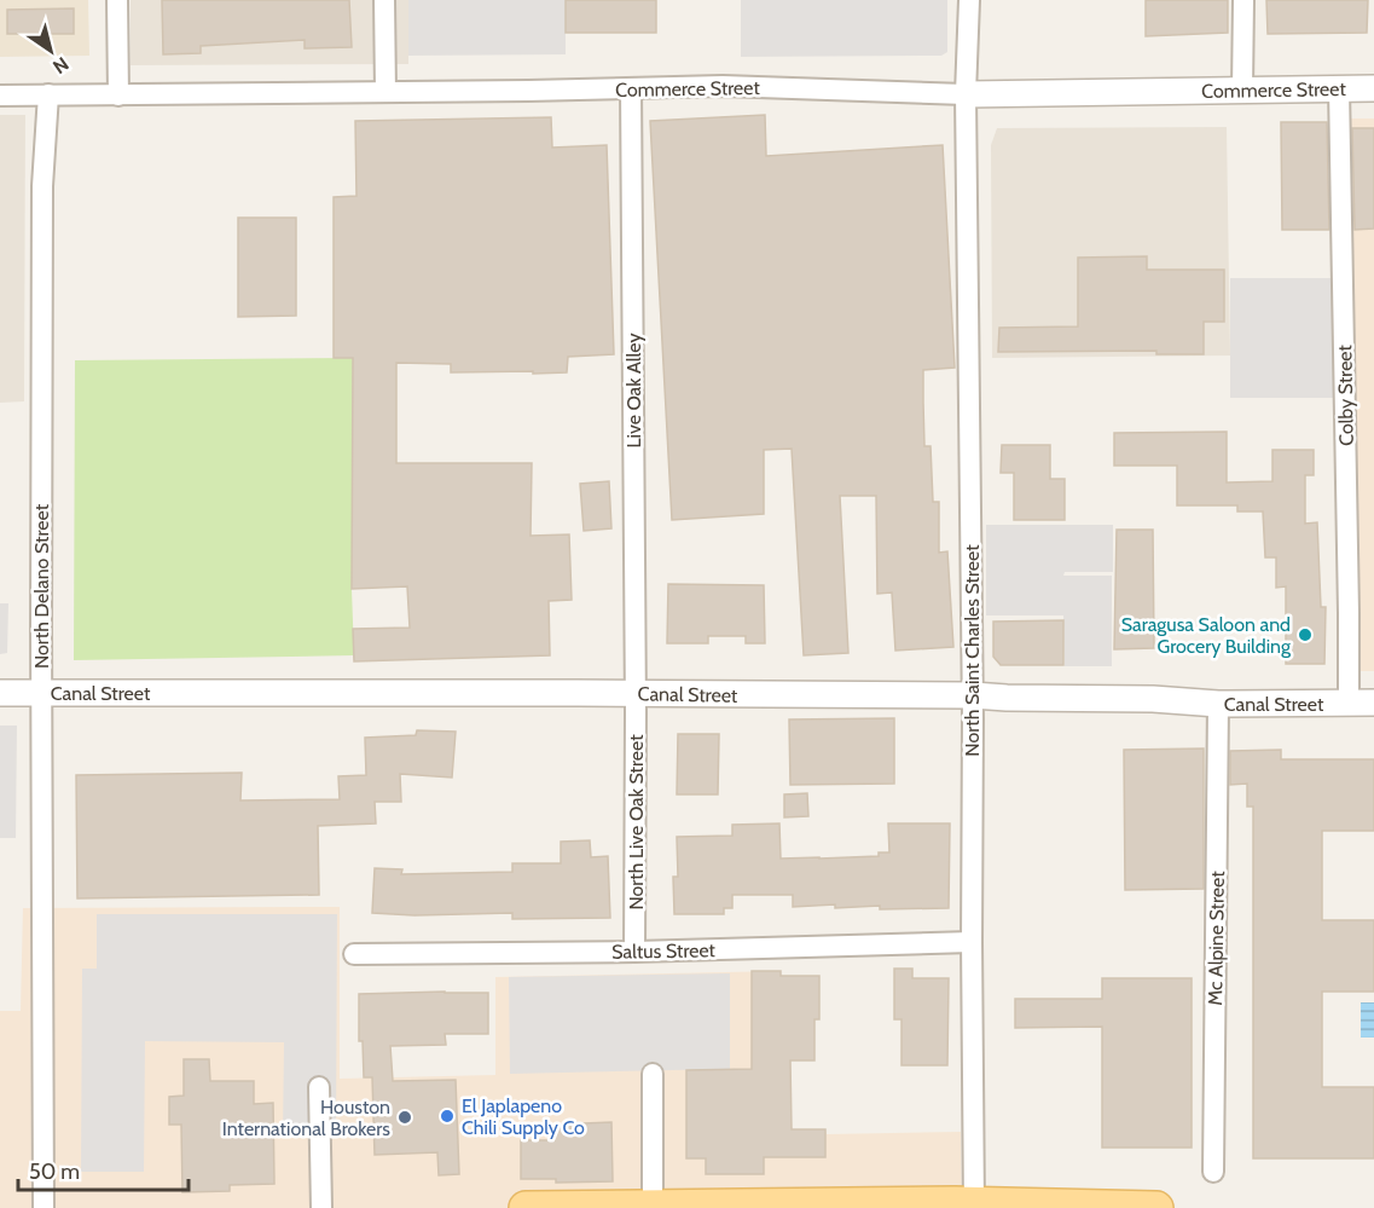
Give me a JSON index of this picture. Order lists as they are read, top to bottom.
{
  "streets": {
    "street": [
      "Commerce Street",
      "Live Oak Alley",
      "Colby Street",
      "North Delano Street",
      "North Saint Charles Street",
      "Canal Street",
      "North Live Oak Street",
      "Mc Alpine Street",
      "Saltus Street"
    ]
  },
  "crossings": [
    ["Commerce Street", "Live Oak Alley"],
    ["Commerce Street", "Colby Street"],
    ["Commerce Street", "North Delano Street"],
    ["Commerce Street", "North Saint Charles Street"],
    ["Live Oak Alley", "Canal Street"],
    ["Live Oak Alley", "North Live Oak Street"],
    ["Colby Street", "Canal Street"],
    ["North Delano Street", "Canal Street"],
    ["North Saint Charles Street", "Canal Street"],
    ["North Saint Charles Street", "Saltus Street"],
    ["Canal Street", "North Live Oak Street"],
    ["Canal Street", "Mc Alpine Street"],
    ["North Live Oak Street", "Saltus Street"]
  ],
  "places": ["Saragusa Saloon and Grocery Building", "El Japlapeno Chili Supply Co", "Houston International Brokers"],
  "scale_bar": "50 m",
  "north": "bottom right"
}
